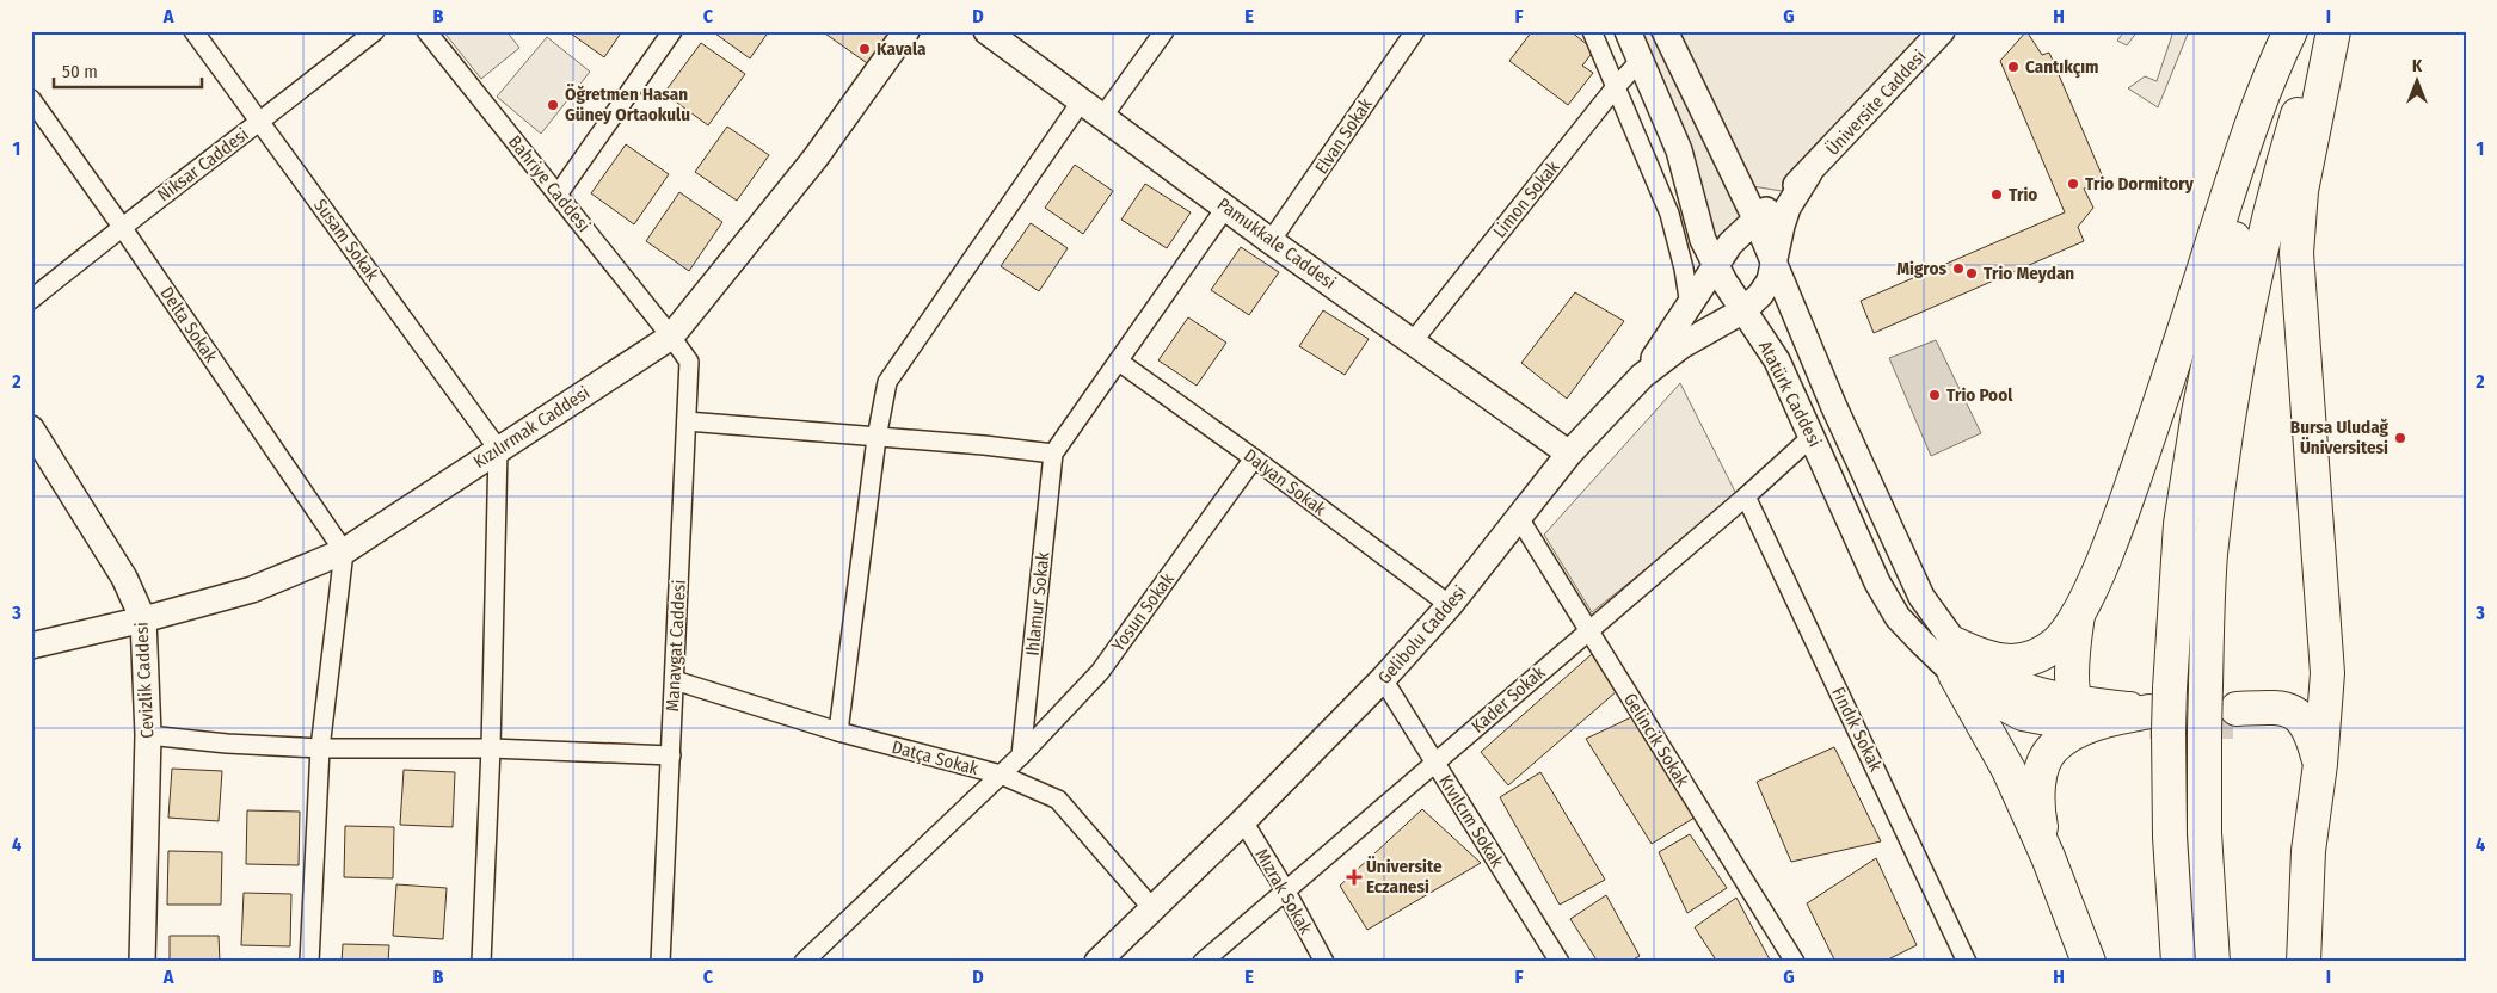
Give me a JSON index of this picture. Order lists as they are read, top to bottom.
{
  "streets": {
    "street": [
      "Üniversite Caddesi",
      "Elvan Sokak",
      "Niksar Caddesi",
      "Bahriye Caddesi",
      "Limon Sokak",
      "Susam Sokak",
      "Pamukkale Caddesi",
      "Delta Sokak",
      "Atatürk Caddesi",
      "Kızılırmak Caddesi",
      "Dalyan Sokak",
      "Ihlamur Sokak",
      "Yosun Sokak",
      "Gelibolu Caddesi",
      "Manavgat Caddesi",
      "Cevizlik Caddesi",
      "Kader Sokak",
      "Fındık Sokak",
      "Gelincik Sokak",
      "Datça Sokak",
      "Kıvılcım Sokak",
      "Mızrak Sokak"
    ]
  },
  "crossings": [
    ["Elvan Sokak", "Pamukkale Caddesi"],
    ["Niksar Caddesi", "Susam Sokak"],
    ["Niksar Caddesi", "Delta Sokak"],
    ["Bahriye Caddesi", "Kızılırmak Caddesi"],
    ["Bahriye Caddesi", "Manavgat Caddesi"],
    ["Limon Sokak", "Pamukkale Caddesi"],
    ["Limon Sokak", "Atatürk Caddesi"],
    ["Susam Sokak", "Kızılırmak Caddesi"],
    ["Pamukkale Caddesi", "Ihlamur Sokak"],
    ["Pamukkale Caddesi", "Gelibolu Caddesi"],
    ["Delta Sokak", "Kızılırmak Caddesi"],
    ["Atatürk Caddesi", "Gelibolu Caddesi"],
    ["Atatürk Caddesi", "Kader Sokak"],
    ["Kızılırmak Caddesi", "Manavgat Caddesi"],
    ["Kızılırmak Caddesi", "Cevizlik Caddesi"],
    ["Dalyan Sokak", "Ihlamur Sokak"],
    ["Dalyan Sokak", "Yosun Sokak"],
    ["Dalyan Sokak", "Gelibolu Caddesi"],
    ["Ihlamur Sokak", "Yosun Sokak"],
    ["Gelibolu Caddesi", "Gelincik Sokak"],
    ["Gelibolu Caddesi", "Datça Sokak"],
    ["Gelibolu Caddesi", "Kıvılcım Sokak"],
    ["Gelibolu Caddesi", "Mızrak Sokak"],
    ["Manavgat Caddesi", "Datça Sokak"],
    ["Kader Sokak", "Fındık Sokak"],
    ["Kader Sokak", "Gelincik Sokak"],
    ["Kader Sokak", "Kıvılcım Sokak"],
    ["Kader Sokak", "Mızrak Sokak"]
  ],
  "places": {
    "other": [
      "Kavala",
      "Cantıkçım",
      "Öğretmen Hasan Güney Ortaokulu",
      "Trio Dormitory",
      "Trio",
      "Migros",
      "Trio Meydan",
      "Trio Pool",
      "Bursa Uludağ Üniversitesi"
    ],
    "health": ["Üniversite Eczanesi"]
  },
  "scale_bar": "50 m",
  "north": "top",
  "grid": {
    "columns": [
      "A",
      "B",
      "C",
      "D",
      "E",
      "F",
      "G",
      "H",
      "I"
    ],
    "rows": [
      "1",
      "2",
      "3",
      "4"
    ]
  }
}
